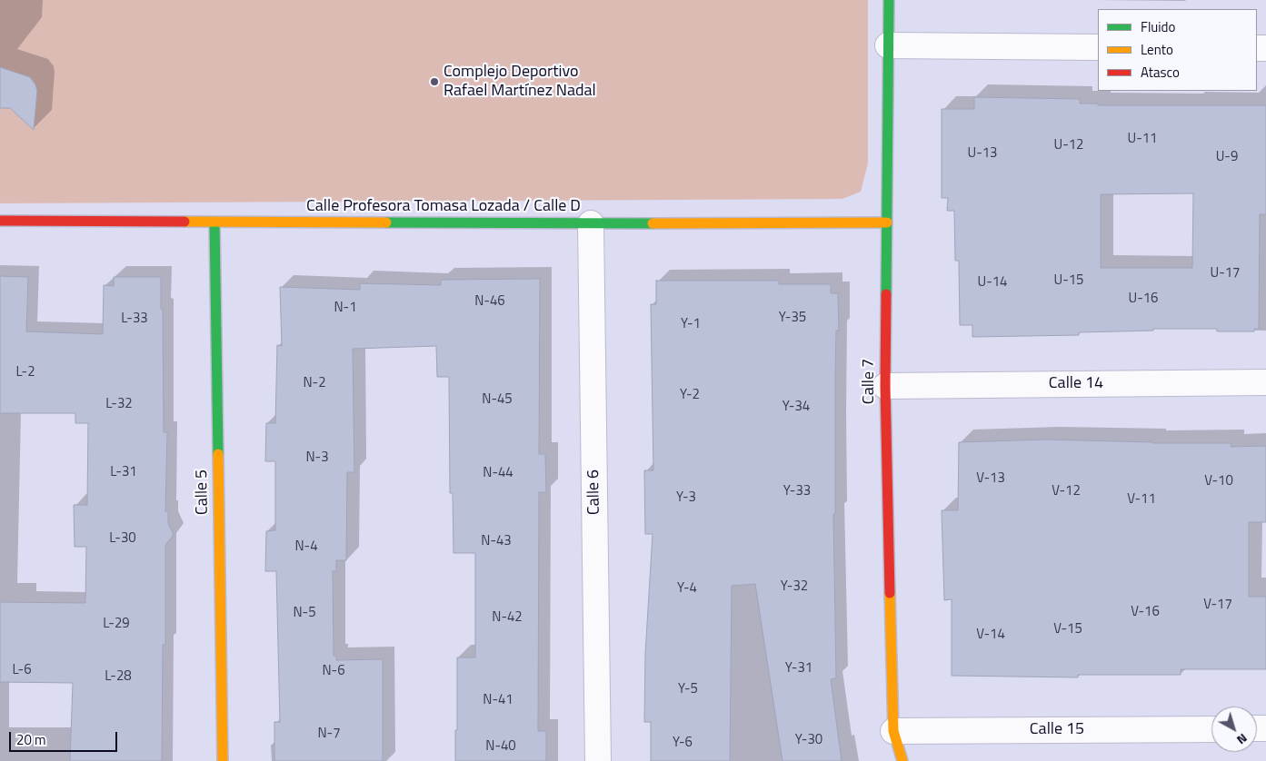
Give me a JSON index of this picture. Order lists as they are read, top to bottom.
{
  "streets": {
    "street": [
      "Calle Profesora Tomasa Lozada / Calle D",
      "Calle 7",
      "Calle 14",
      "Calle 5",
      "Calle 6",
      "Calle 15"
    ]
  },
  "crossings": [
    ["Calle Profesora Tomasa Lozada / Calle D", "Calle 7"],
    ["Calle Profesora Tomasa Lozada / Calle D", "Calle 5"],
    ["Calle Profesora Tomasa Lozada / Calle D", "Calle 6"],
    ["Calle 7", "Calle 14"],
    ["Calle 7", "Calle 15"]
  ],
  "places": ["Complejo Deportivo Rafael Martínez Nadal"],
  "house_numbers": [
    "U-11",
    "U-12",
    "U-13",
    "U-9",
    "U-17",
    "U-15",
    "U-14",
    "U-16",
    "N-46",
    "N-1",
    "Y-35",
    "L-33",
    "Y-1",
    "L-2",
    "N-2",
    "Y-2",
    "N-45",
    "L-32",
    "Y-34",
    "N-3",
    "L-31",
    "N-44",
    "V-13",
    "V-10",
    "Y-33",
    "V-12",
    "Y-3",
    "V-11",
    "L-30",
    "N-43",
    "N-4",
    "Y-32",
    "Y-4",
    "V-17",
    "V-16",
    "N-5",
    "N-42",
    "L-29",
    "V-15",
    "V-14",
    "Y-31",
    "L-6",
    "N-6",
    "L-28",
    "Y-5",
    "N-41",
    "N-7",
    "Y-30",
    "Y-6",
    "N-40"
  ],
  "legend": ["Fluido", "Lento", "Atasco"],
  "scale_bar": "20 m",
  "north": "bottom right"
}
